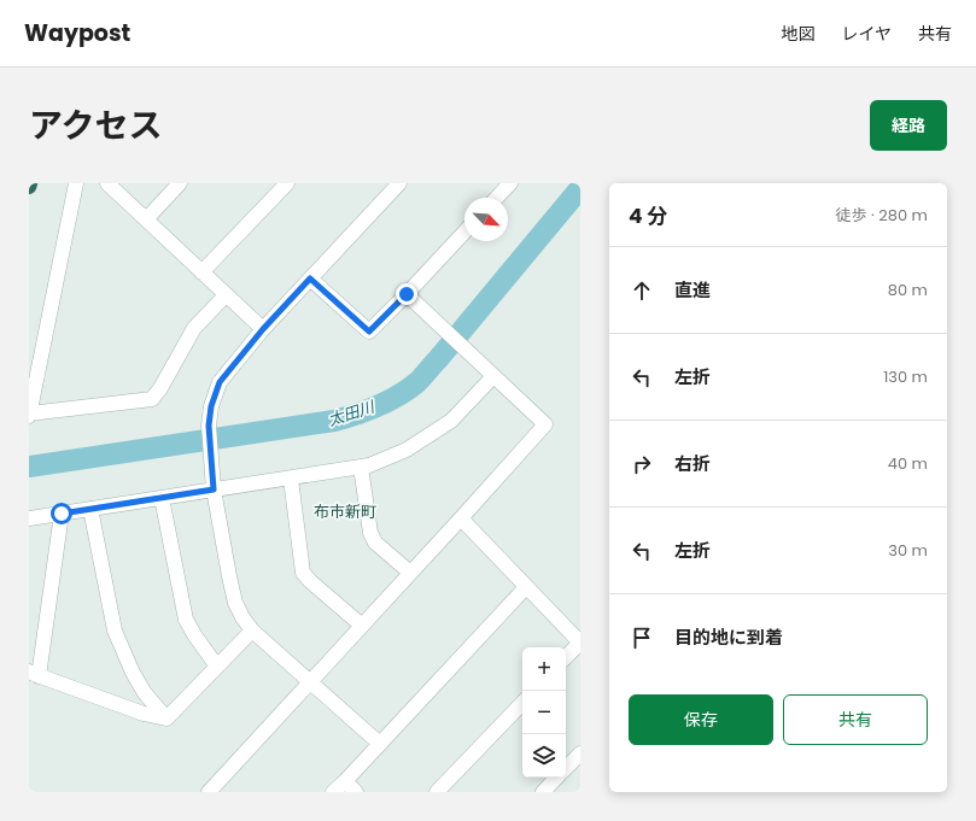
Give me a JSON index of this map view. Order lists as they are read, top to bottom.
{
  "districts": ["布市新町"],
  "water": ["太田川"],
  "north": "bottom right",
  "page": {
    "header": "Waypost",
    "nav": ["地図", "レイヤ", "共有"],
    "title": "アクセス",
    "buttons": [
      "経路",
      ["保存", "共有"]
    ],
    "heading": ["4 分", "徒歩 · 280 m"],
    "list": [
      ["直進", "80 m"],
      ["左折", "130 m"],
      ["右折", "40 m"],
      ["左折", "30 m"],
      "目的地に到着"
    ],
    "map_buttons": ["+", "−"]
  }
}
